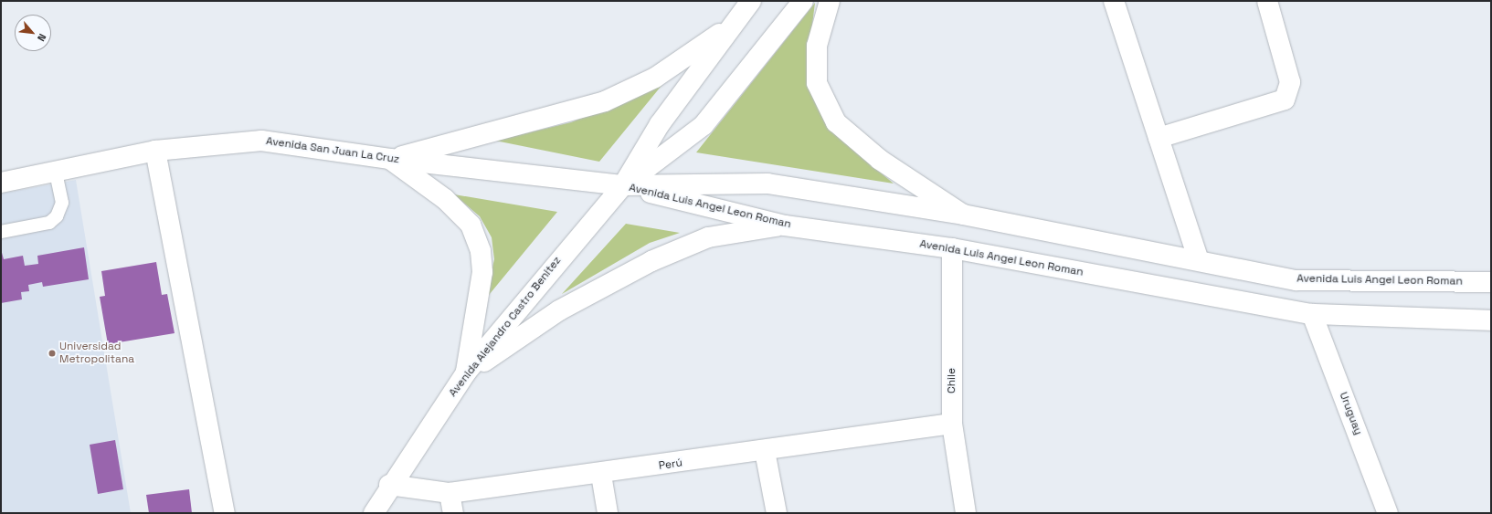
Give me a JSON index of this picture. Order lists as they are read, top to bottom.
{
  "streets": {
    "street": [
      "Avenida San Juan La Cruz",
      "Avenida Luis Angel Leon Roman",
      "Avenida Alejandro Castro Benitez",
      "Chile",
      "Uruguay",
      "Perú"
    ]
  },
  "crossings": [
    ["Avenida San Juan La Cruz", "Avenida Luis Angel Leon Roman"],
    ["Avenida San Juan La Cruz", "Avenida Alejandro Castro Benitez"],
    ["Avenida Luis Angel Leon Roman", "Avenida Alejandro Castro Benitez"],
    ["Avenida Luis Angel Leon Roman", "Chile"],
    ["Avenida Luis Angel Leon Roman", "Uruguay"],
    ["Avenida Alejandro Castro Benitez", "Perú"],
    ["Chile", "Perú"]
  ],
  "places": ["Universidad Metropolitana"],
  "north": "bottom right"
}
